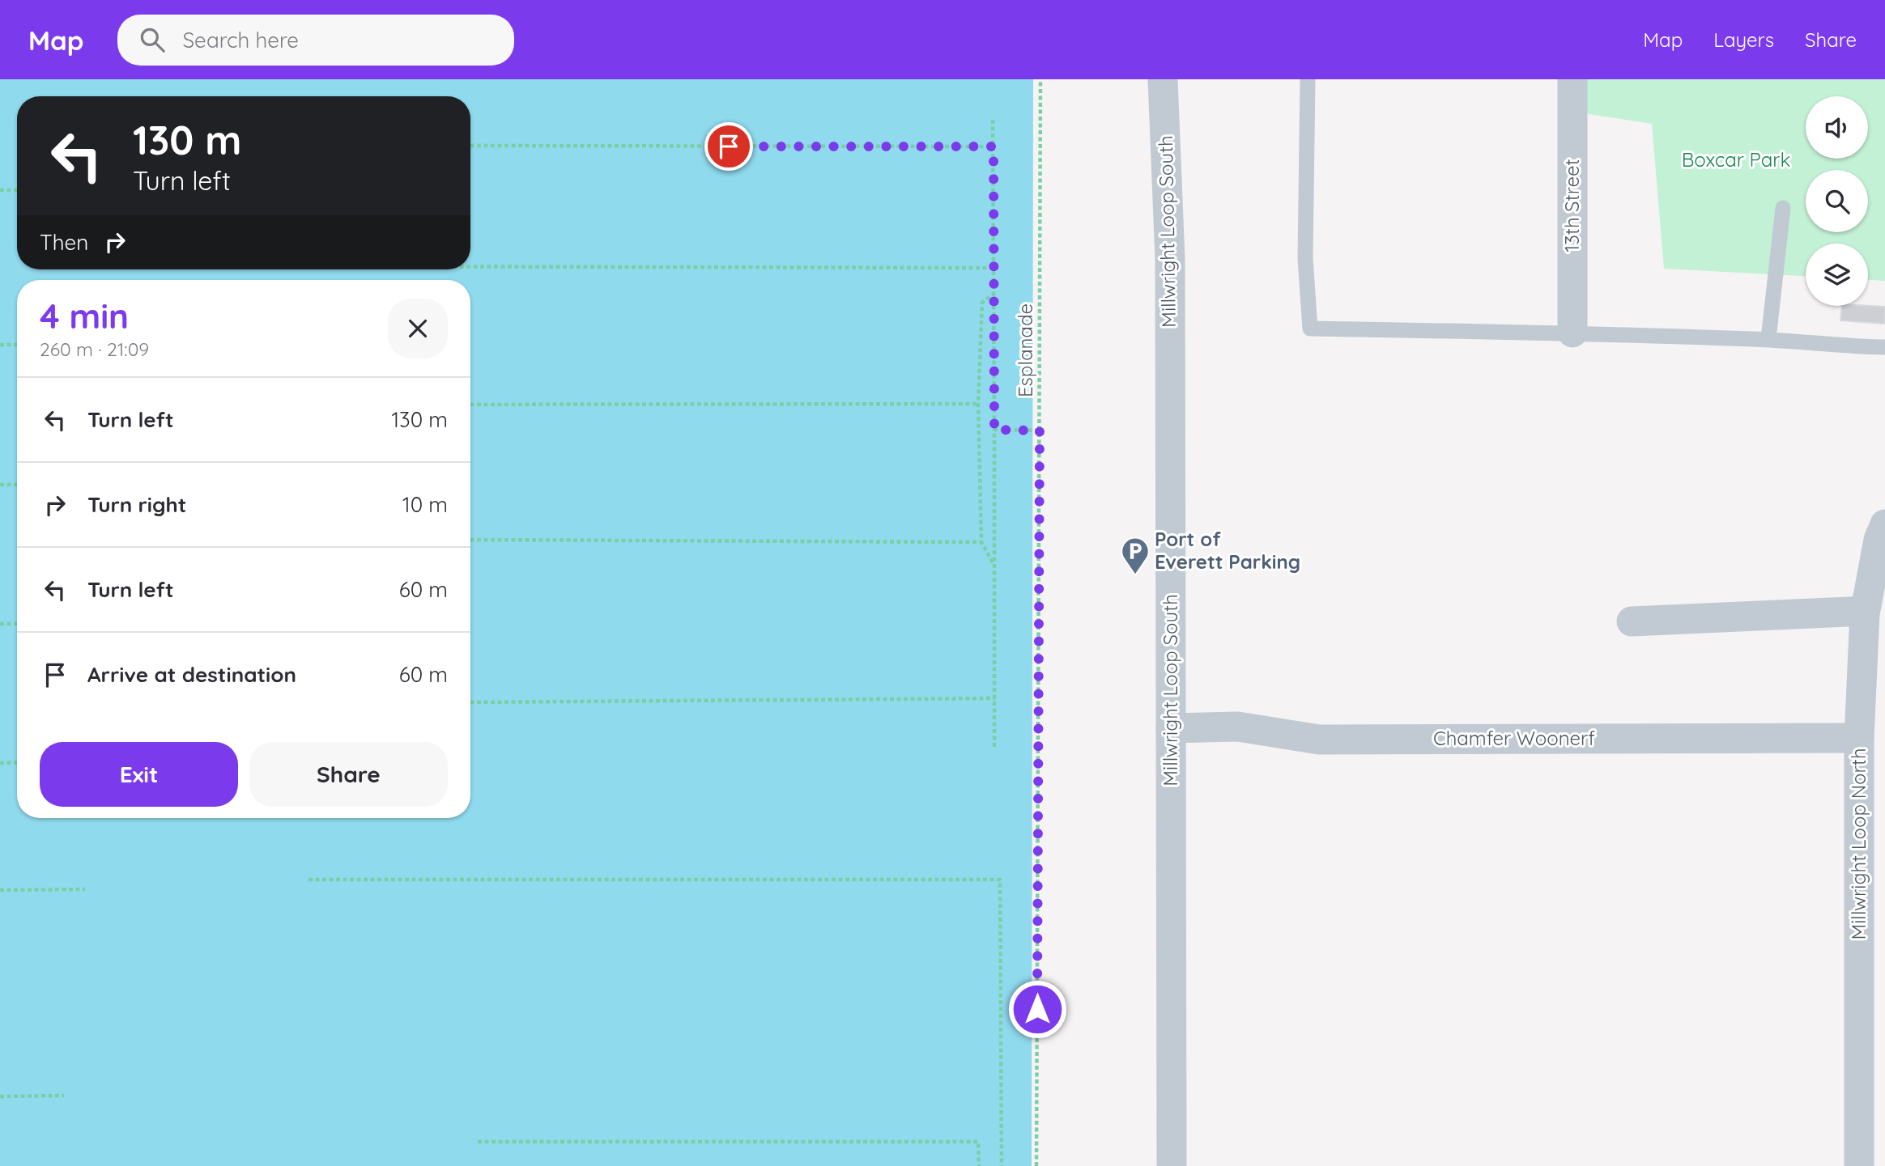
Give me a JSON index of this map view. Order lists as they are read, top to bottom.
{
  "streets": {
    "street": [
      "13th Street",
      "Millwright Loop South",
      "Chamfer Woonerf",
      "Millwright Loop North"
    ],
    "path": ["Esplanade"]
  },
  "crossings": [
    ["Millwright Loop South", "Chamfer Woonerf"],
    ["Chamfer Woonerf", "Millwright Loop North"]
  ],
  "parks": ["Boxcar Park"],
  "places": {
    "parking": ["Port of Everett Parking"]
  },
  "page": {
    "header": "Map",
    "search": "Search here",
    "nav": ["Map", "Layers", "Share"],
    "turn": ["130 m", "Turn left"],
    "then": "Then",
    "heading": ["4 min", "260 m · 21:09"],
    "list": [
      {
        "name": "Turn left",
        "value": "130 m"
      },
      {
        "name": "Turn right",
        "value": "10 m"
      },
      {
        "name": "Turn left",
        "value": "60 m"
      },
      {
        "name": "Arrive at destination",
        "value": "60 m"
      }
    ],
    "buttons": ["Exit", "Share"]
  }
}
